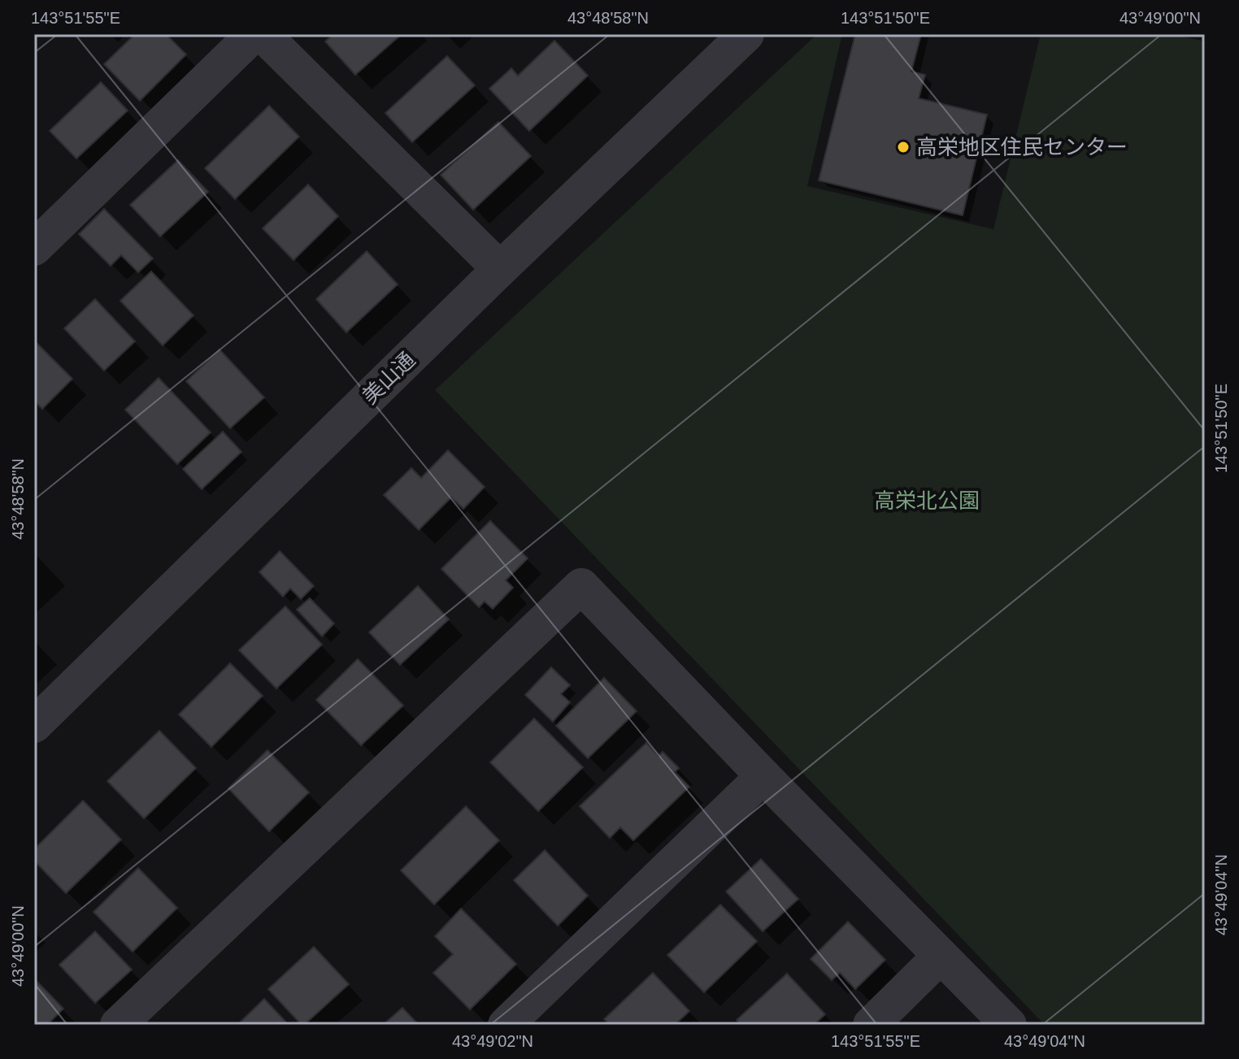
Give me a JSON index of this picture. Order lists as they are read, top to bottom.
{
  "streets": {
    "street": ["美山通"]
  },
  "parks": ["高栄北公園"],
  "places": ["高栄地区住民センター"],
  "coordinates": [
    "143°51'55\"E",
    "43°48'58\"N",
    "143°51'50\"E",
    "43°49'00\"N",
    "43°49'04\"N",
    "43°49'02\"N"
  ]
}
